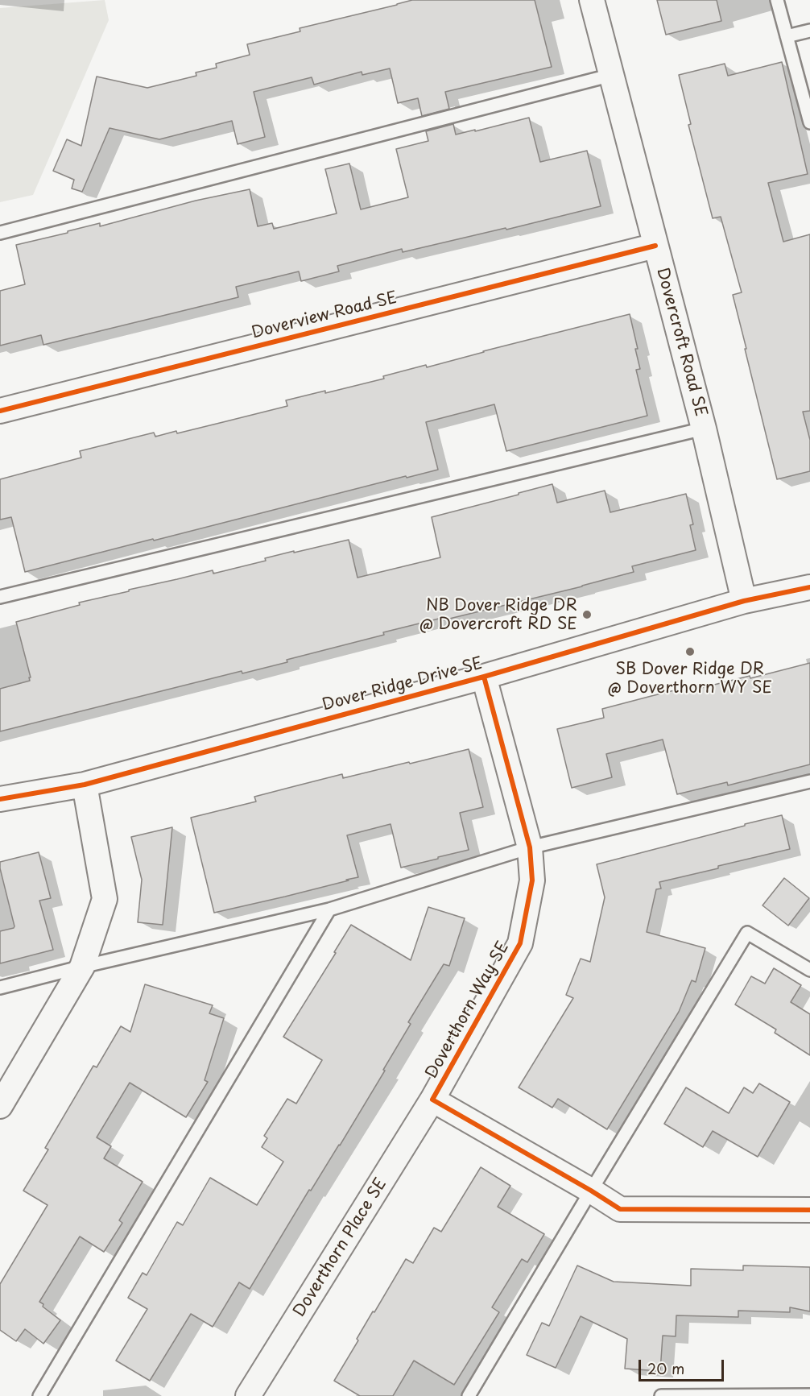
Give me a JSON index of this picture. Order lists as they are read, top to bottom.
{
  "streets": {
    "street": [
      "Doverview Road SE",
      "Dovercroft Road SE",
      "Dover Ridge Drive SE",
      "Doverthorn Way SE",
      "Doverthorn Place SE"
    ]
  },
  "crossings": [
    ["Doverview Road SE", "Dovercroft Road SE"],
    ["Dovercroft Road SE", "Dover Ridge Drive SE"],
    ["Dover Ridge Drive SE", "Doverthorn Way SE"],
    ["Doverthorn Way SE", "Doverthorn Place SE"]
  ],
  "places": ["NB Dover Ridge DR @ Dovercroft RD SE", "SB Dover Ridge DR @ Doverthorn WY SE"],
  "scale_bar": "20 m"
}
